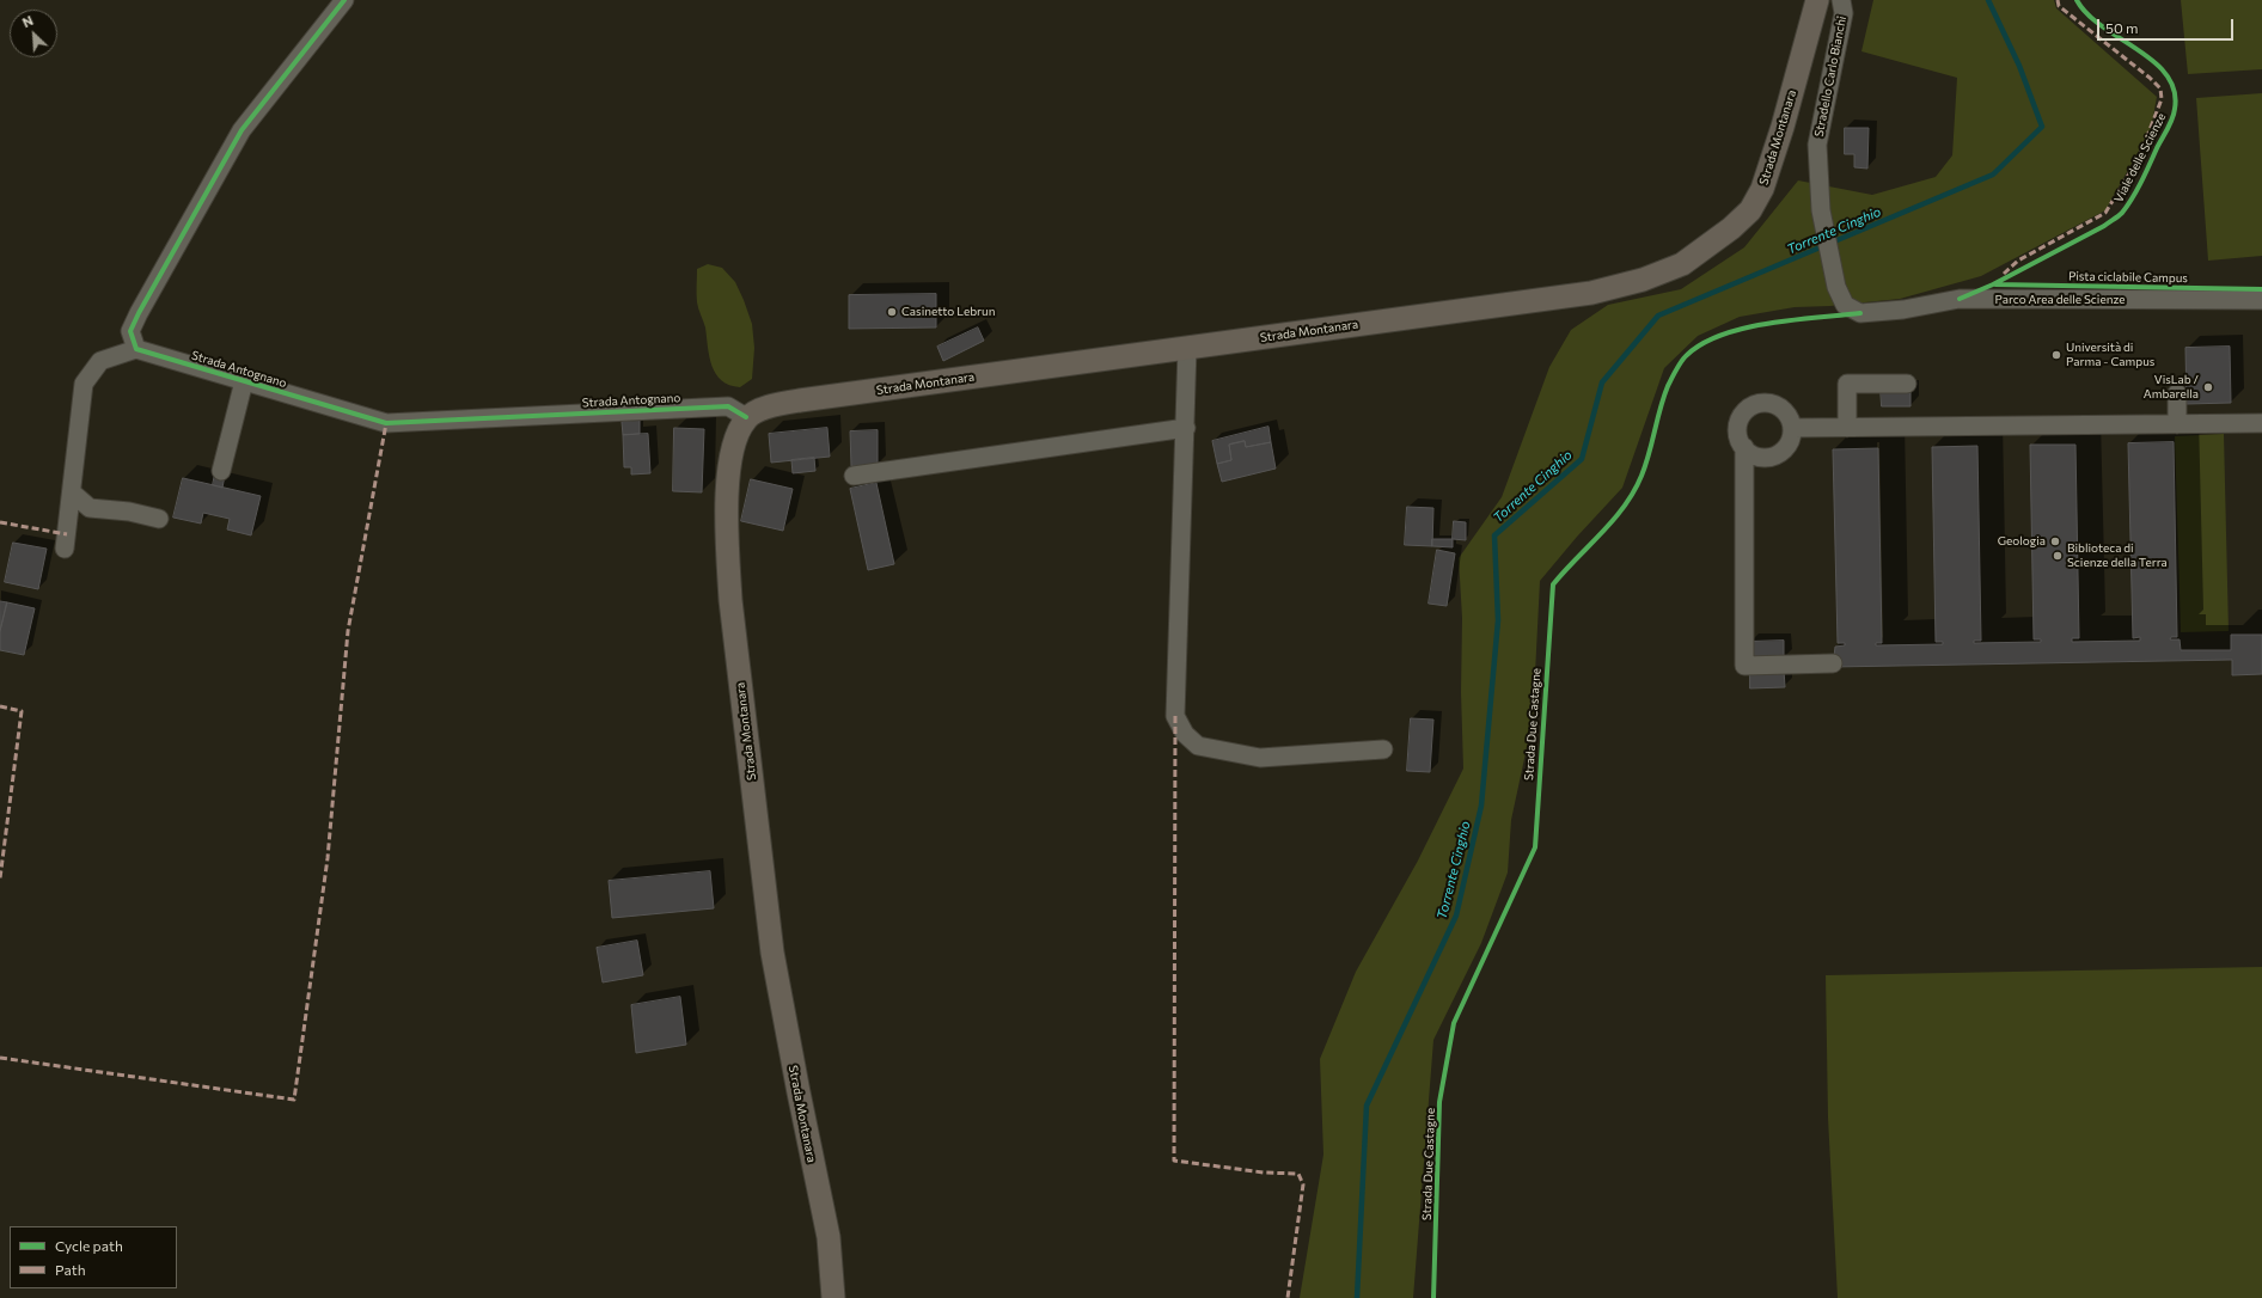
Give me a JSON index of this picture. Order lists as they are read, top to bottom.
{
  "streets": {
    "main road": ["Strada Montanara"],
    "street": ["Stradello Carlo Bianchi", "Parco Area delle Scienze", "Strada Antognano"],
    "cycle path": ["Viale delle Scienze", "Pista ciclabile Campus", "Strada Due Castagne"]
  },
  "crossings": [
    ["Stradello Carlo Bianchi", "Parco Area delle Scienze"],
    ["Strada Montanara", "Strada Antognano"]
  ],
  "water": ["Torrente Cinghio"],
  "places": [
    "Casinetto Lebrun",
    "Università di Parma - Campus",
    "VisLab / Ambarella",
    "Geologia",
    "Biblioteca di Scienze della Terra"
  ],
  "legend": ["Cycle path", "Path"],
  "scale_bar": "50 m",
  "north": "top left"
}
